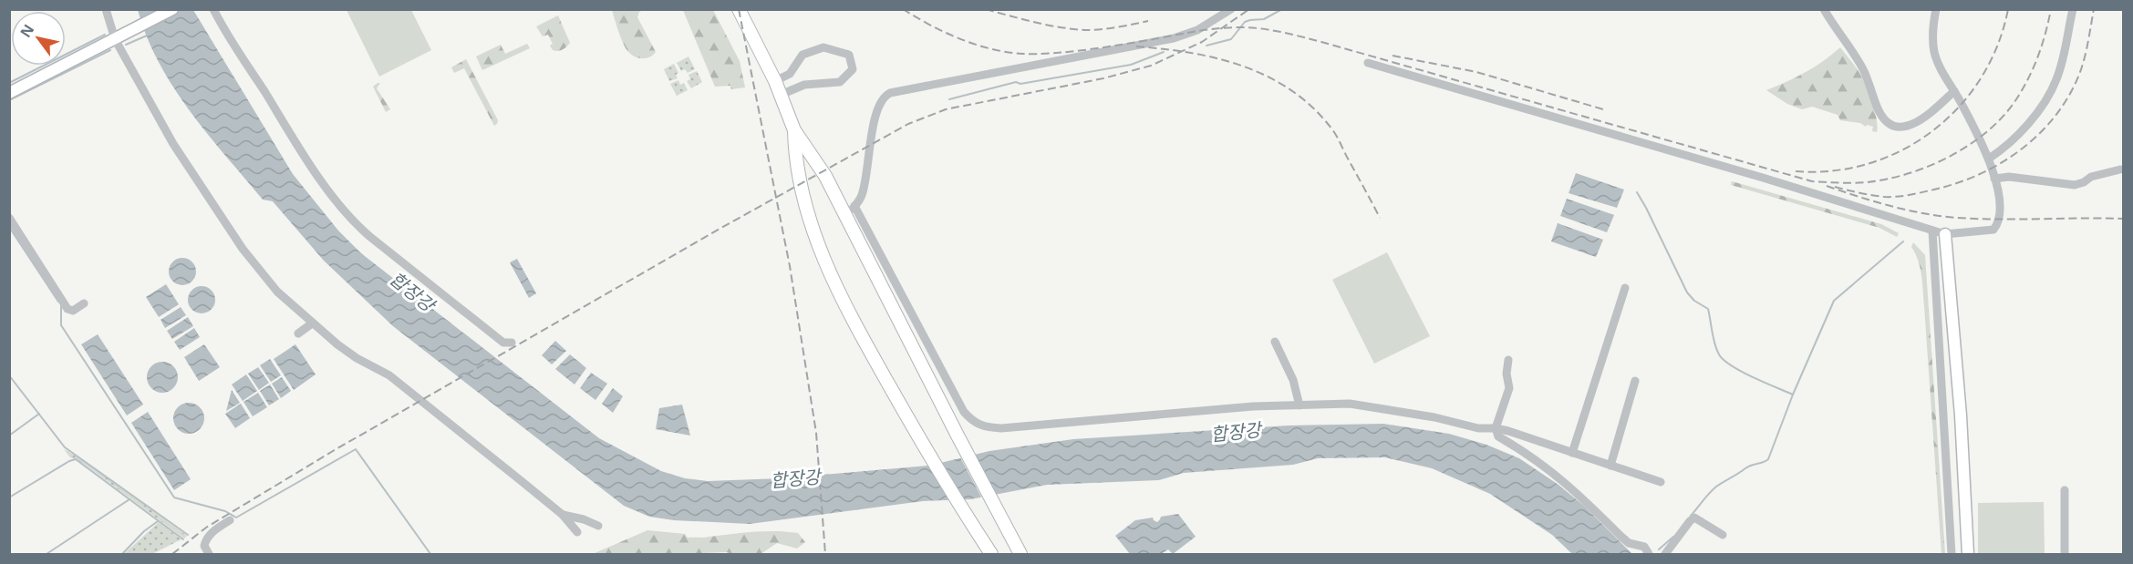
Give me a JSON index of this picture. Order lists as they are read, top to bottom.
{
  "water": ["합장강"],
  "north": "top left"
}
